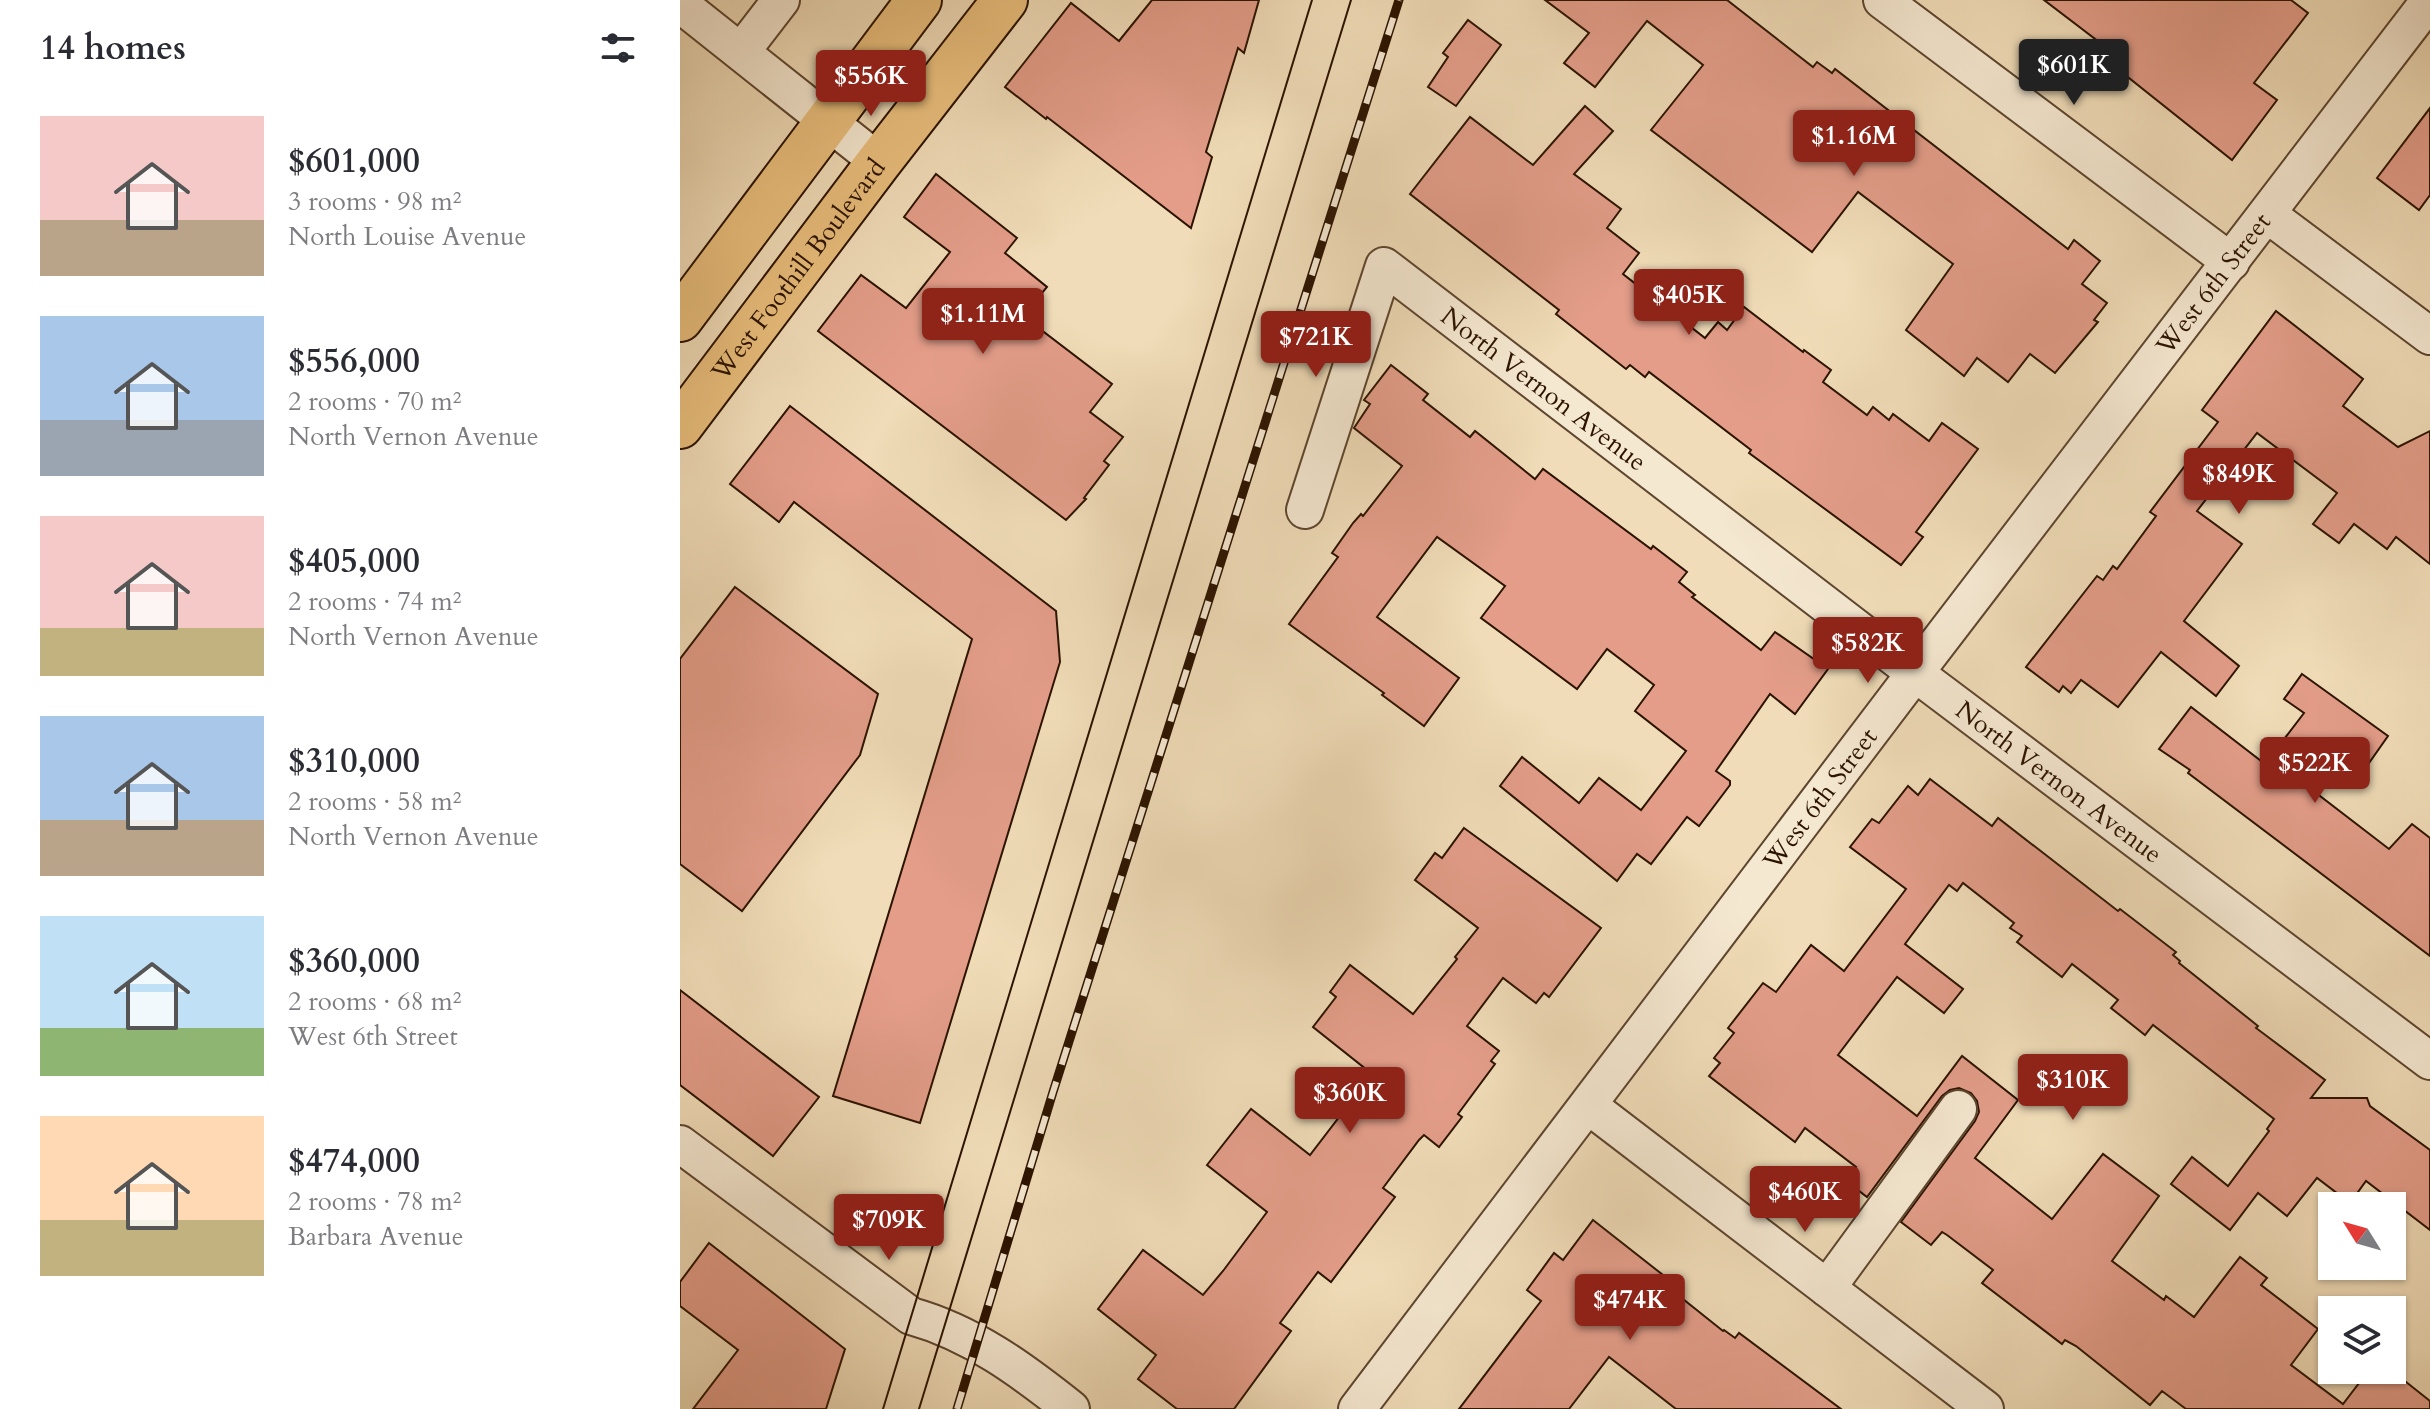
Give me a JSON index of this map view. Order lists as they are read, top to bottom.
{
  "streets": {
    "main road": ["West Foothill Boulevard"],
    "street": ["West 6th Street", "North Vernon Avenue"]
  },
  "crossings": [
    ["West 6th Street", "North Vernon Avenue"]
  ],
  "north": "top left",
  "page": {
    "heading": "14 homes",
    "price": [
      "$601K",
      "$556K",
      "$1.16M",
      "$405K",
      "$1.11M",
      "$721K",
      "$849K",
      "$582K",
      "$522K",
      "$310K",
      "$360K",
      "$460K",
      "$709K",
      "$474K"
    ],
    "list": [
      {
        "name": "$601,000",
        "note": "3 rooms · 98 m² · North Louise Avenue"
      },
      {
        "name": "$556,000",
        "note": "2 rooms · 70 m² · North Vernon Avenue"
      },
      {
        "name": "$405,000",
        "note": "2 rooms · 74 m² · North Vernon Avenue"
      },
      {
        "name": "$310,000",
        "note": "2 rooms · 58 m² · North Vernon Avenue"
      },
      {
        "name": "$360,000",
        "note": "2 rooms · 68 m² · West 6th Street"
      },
      {
        "name": "$474,000",
        "note": "2 rooms · 78 m² · Barbara Avenue"
      }
    ]
  }
}
